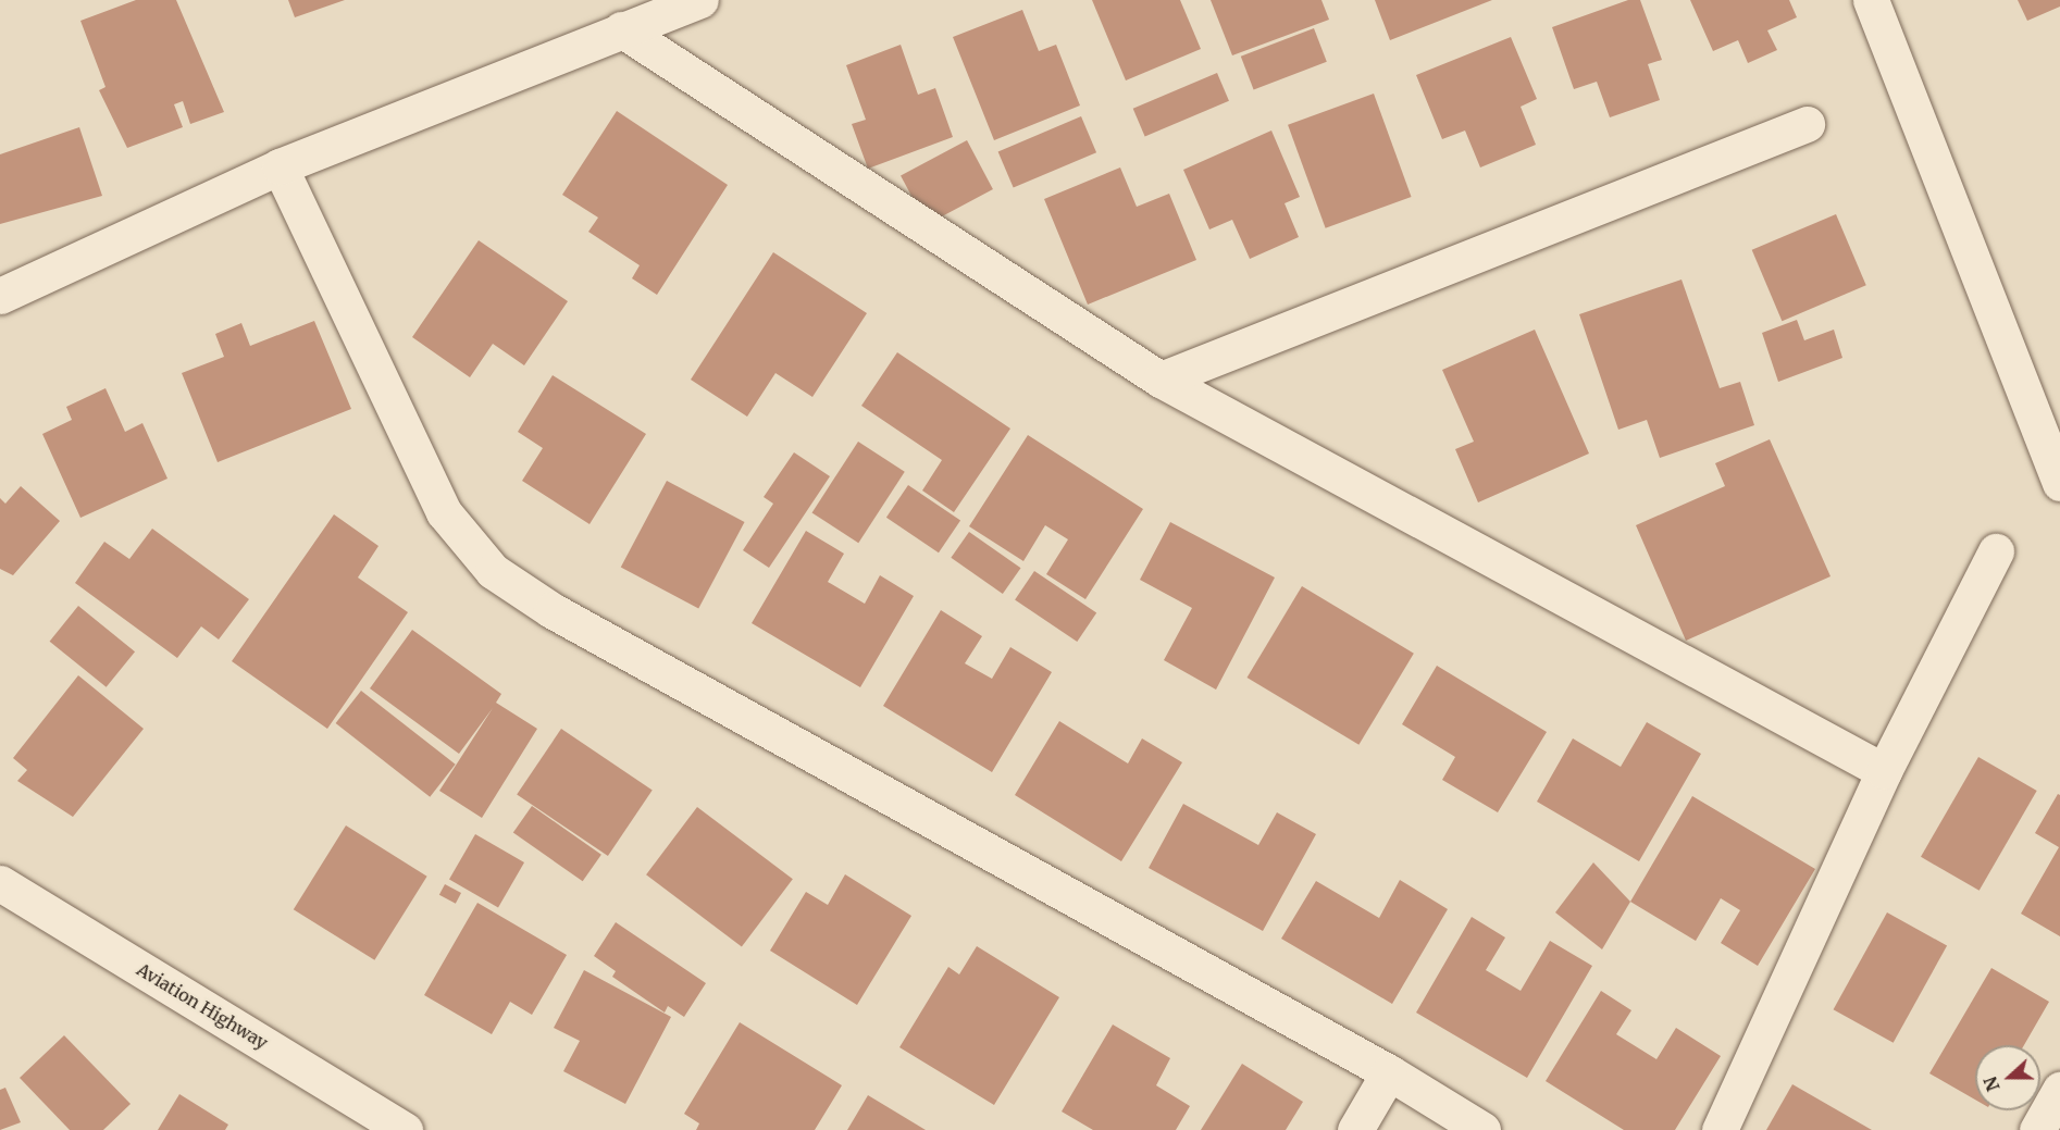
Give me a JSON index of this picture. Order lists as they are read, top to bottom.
{
  "streets": {
    "street": ["Aviation Highway"]
  },
  "north": "left"
}
